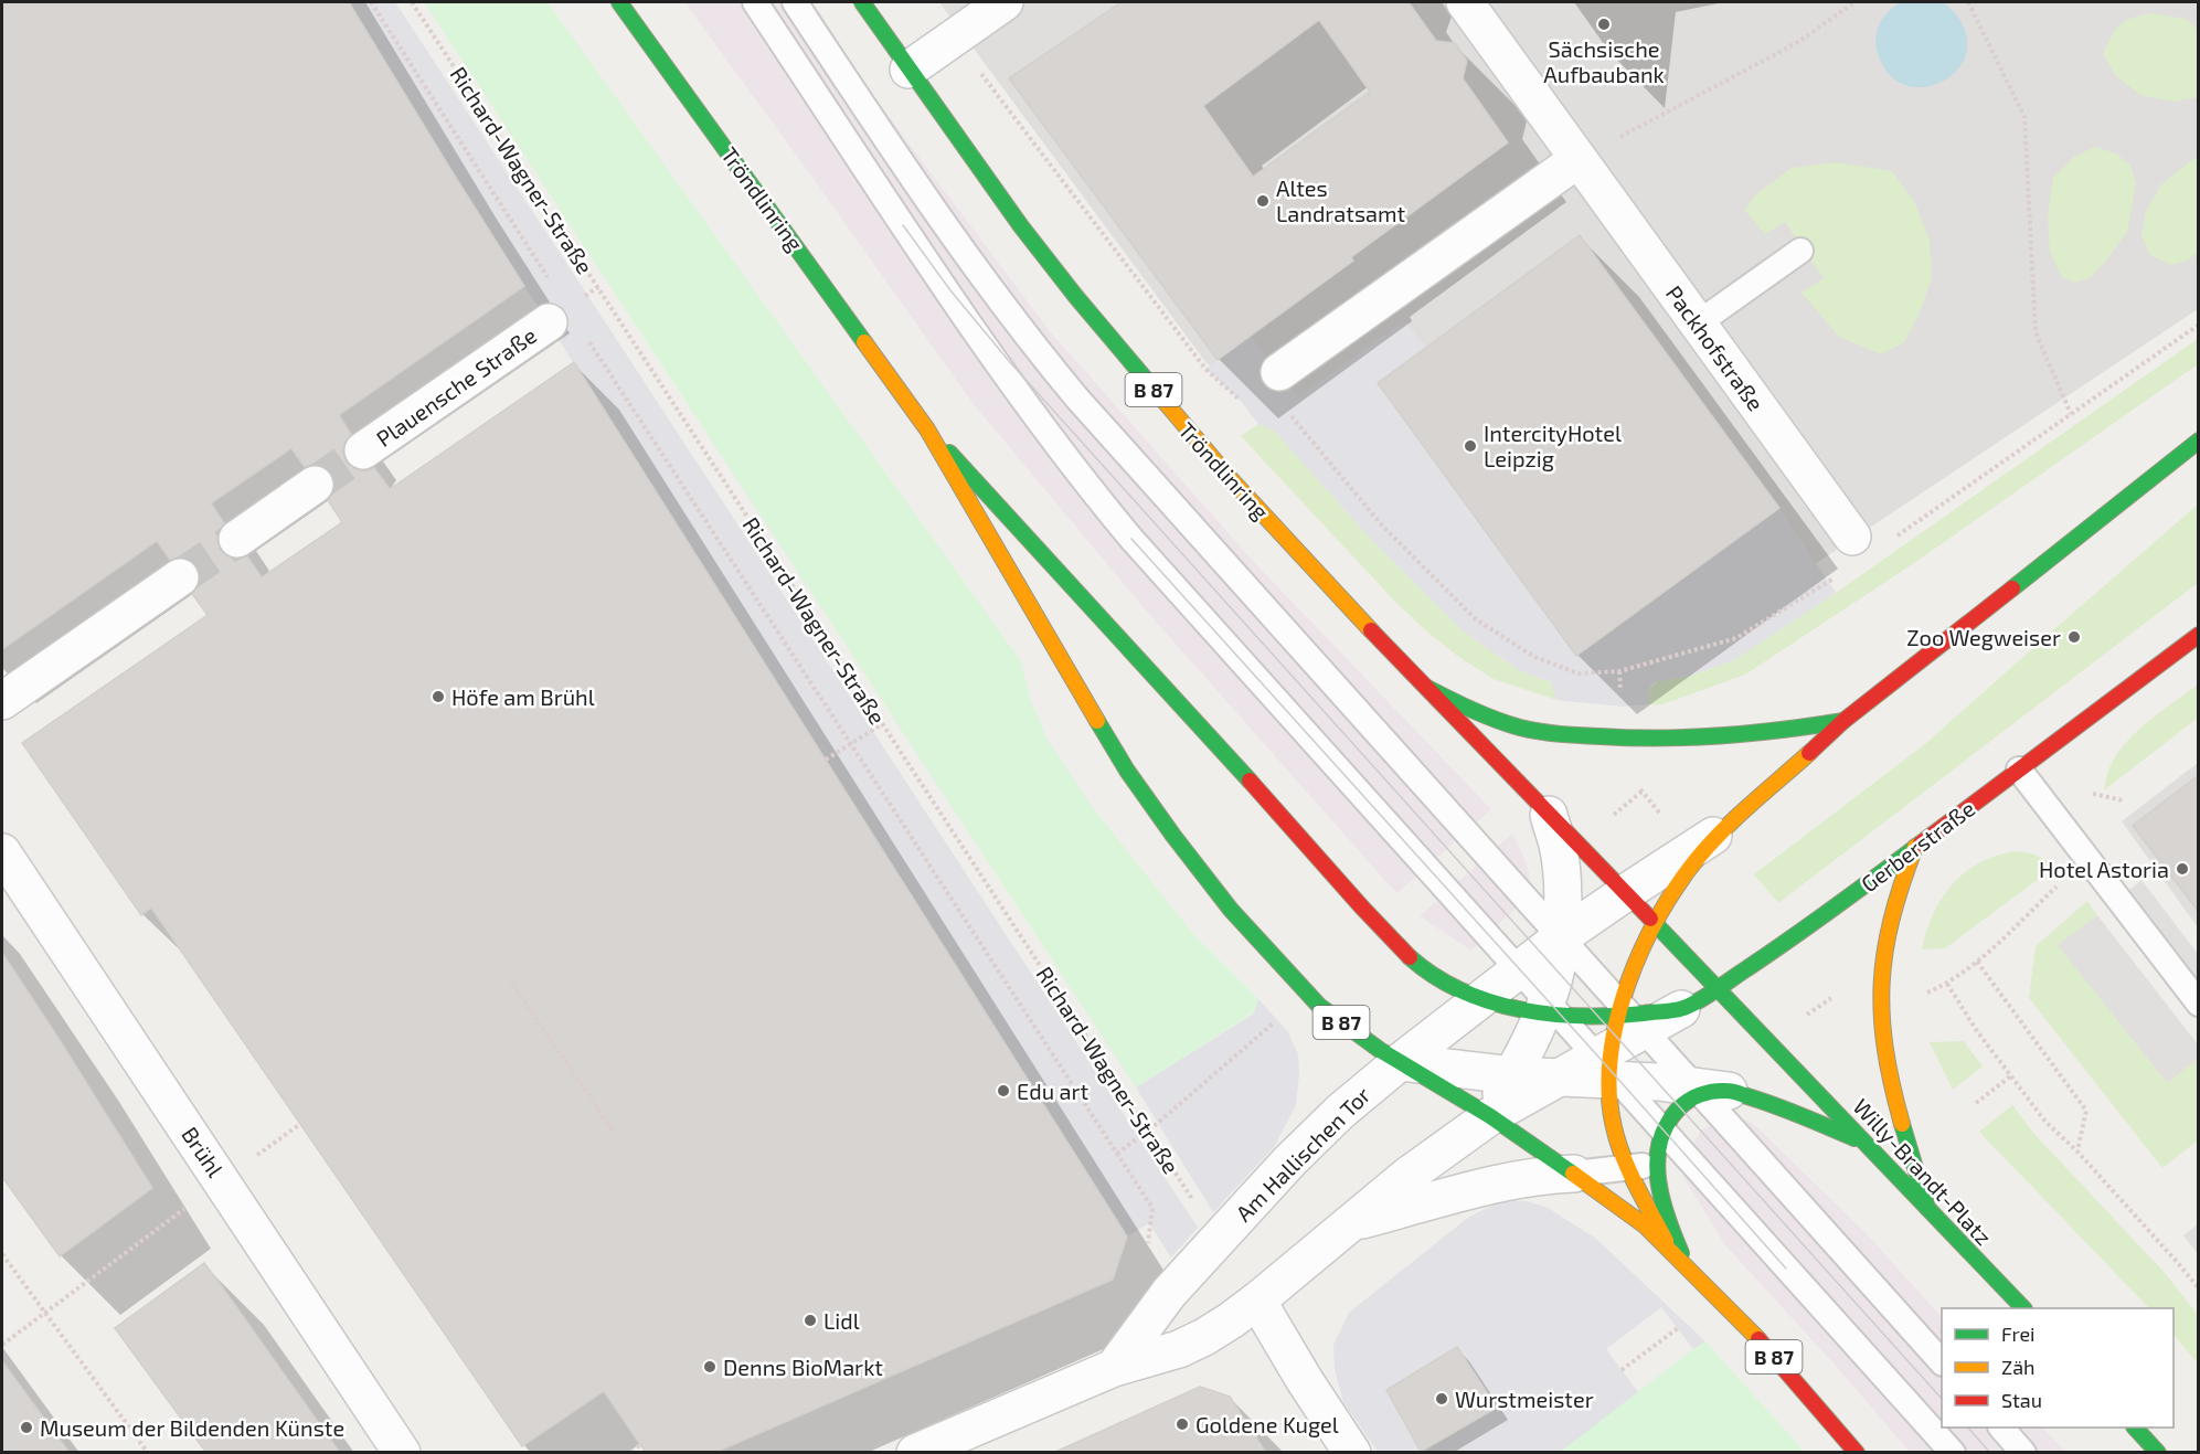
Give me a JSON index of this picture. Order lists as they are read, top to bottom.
{
  "streets": {
    "main road": [
      "Tröndlinring",
      "B 87",
      "Gerberstraße",
      "Willy-Brandt-Platz"
    ],
    "street": [
      "Packhofstraße",
      "Plauensche Straße",
      "Brühl",
      "Am Hallischen Tor"
    ],
    "path": ["Richard-Wagner-Straße"]
  },
  "crossings": [
    ["Richard-Wagner-Straße", "Am Hallischen Tor"],
    ["Tröndlinring", "B 87"],
    ["Tröndlinring", "Am Hallischen Tor"],
    ["B 87", "Gerberstraße"],
    ["B 87", "Am Hallischen Tor"],
    ["B 87", "Willy-Brandt-Platz"],
    ["Gerberstraße", "Willy-Brandt-Platz"]
  ],
  "places": [
    "Sächsische Aufbaubank",
    "Altes Landratsamt",
    "IntercityHotel Leipzig",
    "Zoo Wegweiser",
    "Höfe am Brühl",
    "Hotel Astoria",
    "Edu art",
    "Lidl",
    "Denns BioMarkt",
    "Wurstmeister",
    "Goldene Kugel",
    "Museum der Bildenden Künste"
  ],
  "legend": ["Frei", "Zäh", "Stau"]
}
